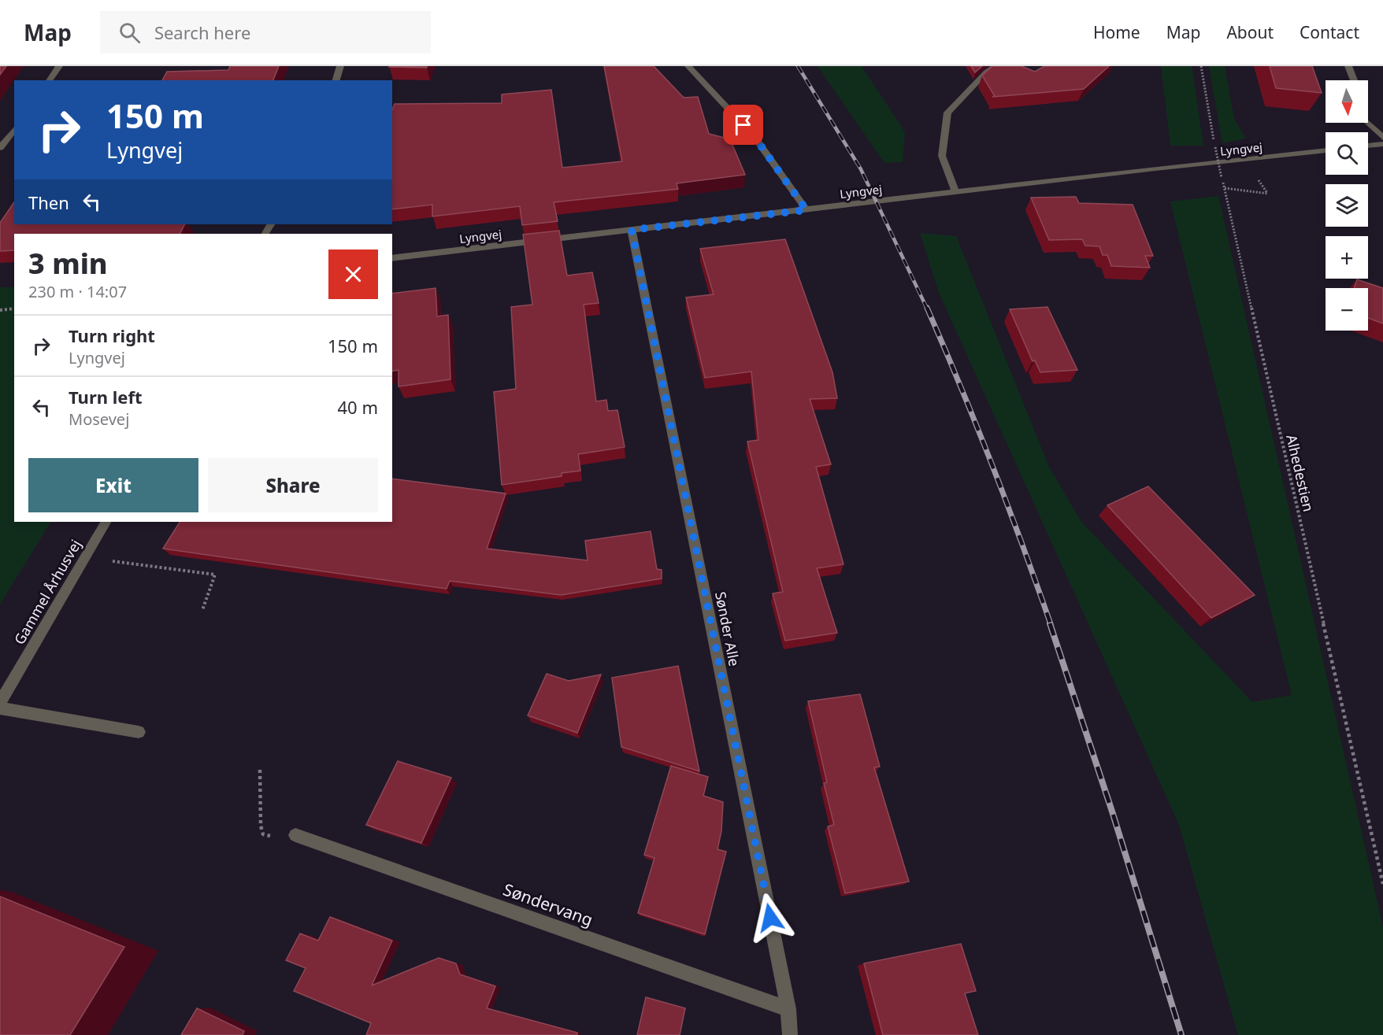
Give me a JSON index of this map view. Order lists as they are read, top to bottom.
{
  "streets": {
    "street": [
      "Lyngvej",
      "Gammel Århusvej",
      "Sønder Alle",
      "Søndervang"
    ],
    "path": ["Alhedestien"]
  },
  "crossings": [
    ["Lyngvej", "Sønder Alle"],
    ["Sønder Alle", "Søndervang"]
  ],
  "north": "bottom",
  "page": {
    "header": "Map",
    "search": "Search here",
    "nav": [
      "Home",
      "Map",
      "About",
      "Contact"
    ],
    "map_buttons": ["+", "−"],
    "turn": ["150 m", "Lyngvej"],
    "then": "Then",
    "heading": ["3 min", "230 m · 14:07"],
    "list": [
      {
        "name": "Turn right",
        "note": "Lyngvej",
        "value": "150 m"
      },
      {
        "name": "Turn left",
        "note": "Mosevej",
        "value": "40 m"
      }
    ],
    "buttons": ["Exit", "Share"]
  }
}
